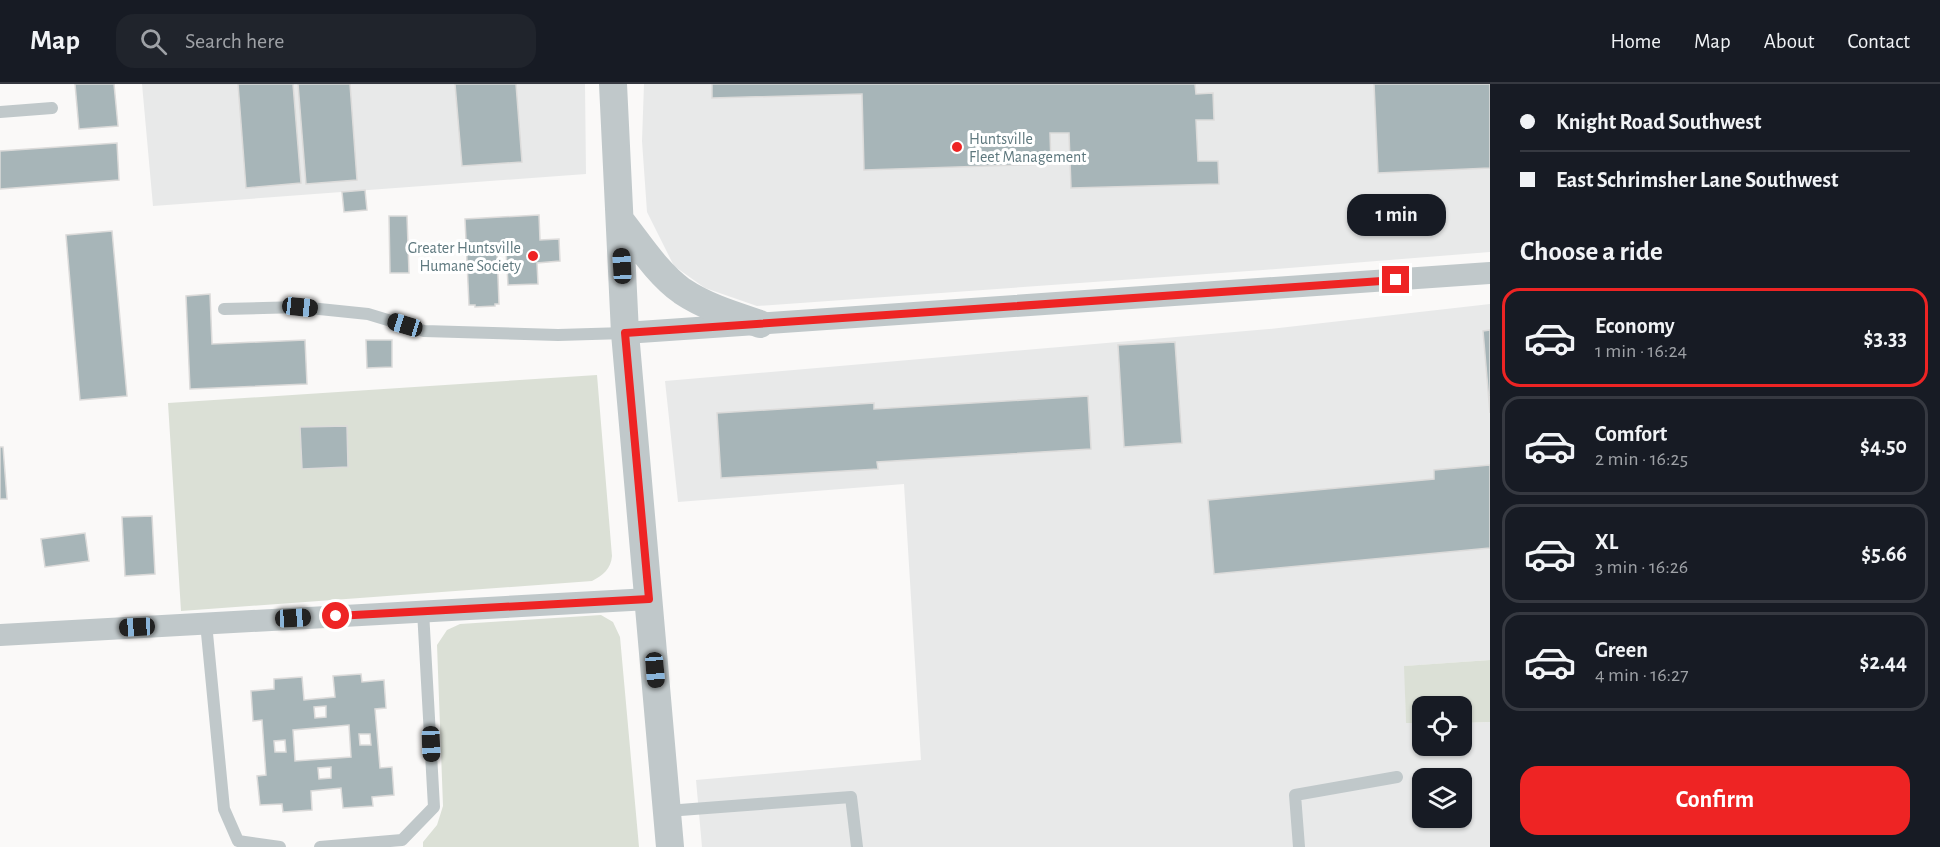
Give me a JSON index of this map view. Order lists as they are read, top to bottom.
{
  "places": ["Huntsville Fleet Management", "Greater Huntsville Humane Society"],
  "page": {
    "header": "Map",
    "search": "Search here",
    "nav": [
      "Home",
      "Map",
      "About",
      "Contact"
    ],
    "banner": ["Knight Road Southwest", "East Schrimsher Lane Southwest"],
    "bubble": "1 min",
    "heading": "Choose a ride",
    "list": [
      {
        "name": "Economy",
        "note": "1 min · 16:24",
        "value": "$3.33"
      },
      {
        "name": "Comfort",
        "note": "2 min · 16:25",
        "value": "$4.50"
      },
      {
        "name": "XL",
        "note": "3 min · 16:26",
        "value": "$5.66"
      },
      {
        "name": "Green",
        "note": "4 min · 16:27",
        "value": "$2.44"
      }
    ],
    "buttons": "Confirm"
  }
}
